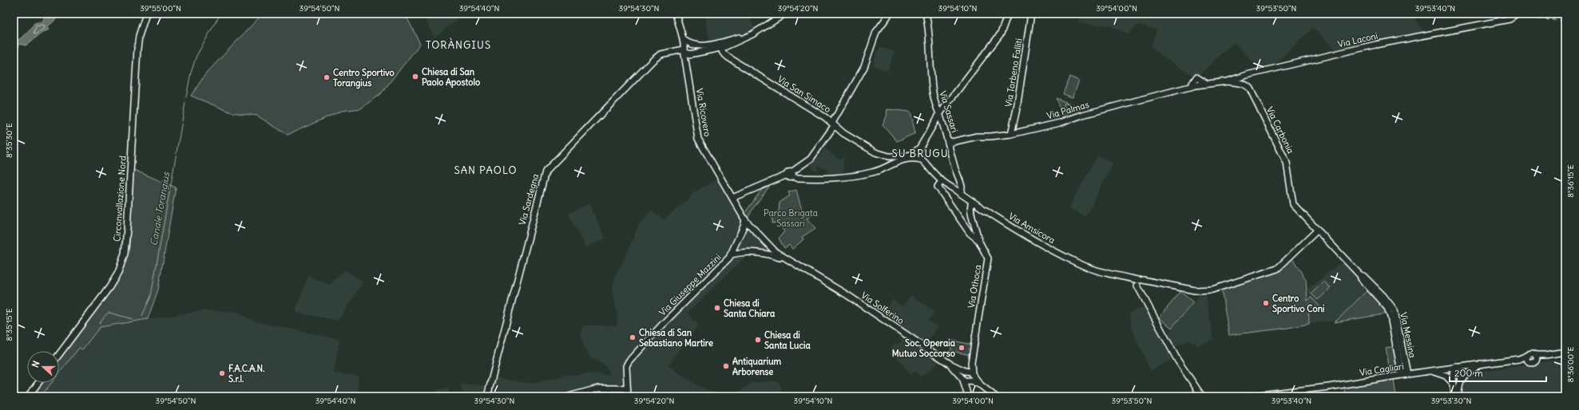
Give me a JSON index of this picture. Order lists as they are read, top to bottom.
{
  "streets": {
    "street": [
      "Via Laconi",
      "Via Torbeno Falliti",
      "Via San Simaco",
      "Via Palmas",
      "Via Sassari",
      "Via Ricovero",
      "Via Carbonia",
      "Circonvallazione Nord",
      "Via Sardegna",
      "Via Amsicora",
      "Via Giuseppe Mazzini",
      "Via Othoca",
      "Via Solferino",
      "Via Messina",
      "Via Cagliari"
    ]
  },
  "crossings": [
    ["Via Laconi", "Via Palmas"],
    ["Via Laconi", "Via Carbonia"],
    ["Via Torbeno Falliti", "Via Palmas"],
    ["Via San Simaco", "Via Sardegna"],
    ["Via Palmas", "Via Sassari"],
    ["Via Sassari", "Via Amsicora"],
    ["Via Ricovero", "Via Sardegna"],
    ["Via Ricovero", "Via Giuseppe Mazzini"],
    ["Via Ricovero", "Via Solferino"],
    ["Via Carbonia", "Via Messina"],
    ["Via Amsicora", "Via Othoca"],
    ["Via Giuseppe Mazzini", "Via Solferino"],
    ["Via Othoca", "Via Solferino"],
    ["Via Messina", "Via Cagliari"]
  ],
  "districts": ["TORÀNGIUS", "SU BRUGU", "SAN PAOLO"],
  "water": ["Canale Torangius"],
  "parks": ["Parco Brigata Sassari"],
  "places": [
    "Chiesa di San Paolo Apostolo",
    "Centro Sportivo Torangius",
    "Centro Sportivo Coni",
    "Chiesa di Santa Chiara",
    "Chiesa di San Sebastiano Martire",
    "Chiesa di Santa Lucia",
    "Soc. Operaia Mutuo Soccorso",
    "Antiquarium Arborense",
    "F.A.C.A.N. S.r.l."
  ],
  "scale_bar": "200 m",
  "north": "left",
  "coordinates": [
    "39°55'00\"N",
    "39°54'50\"N",
    "39°54'40\"N",
    "39°54'30\"N",
    "39°54'20\"N",
    "39°54'10\"N",
    "39°54'00\"N",
    "39°53'50\"N",
    "39°53'40\"N",
    "8°35'30\"E",
    "8°36'15\"E",
    "8°35'15\"E",
    "8°36'00\"E",
    "39°53'30\"N"
  ]
}
